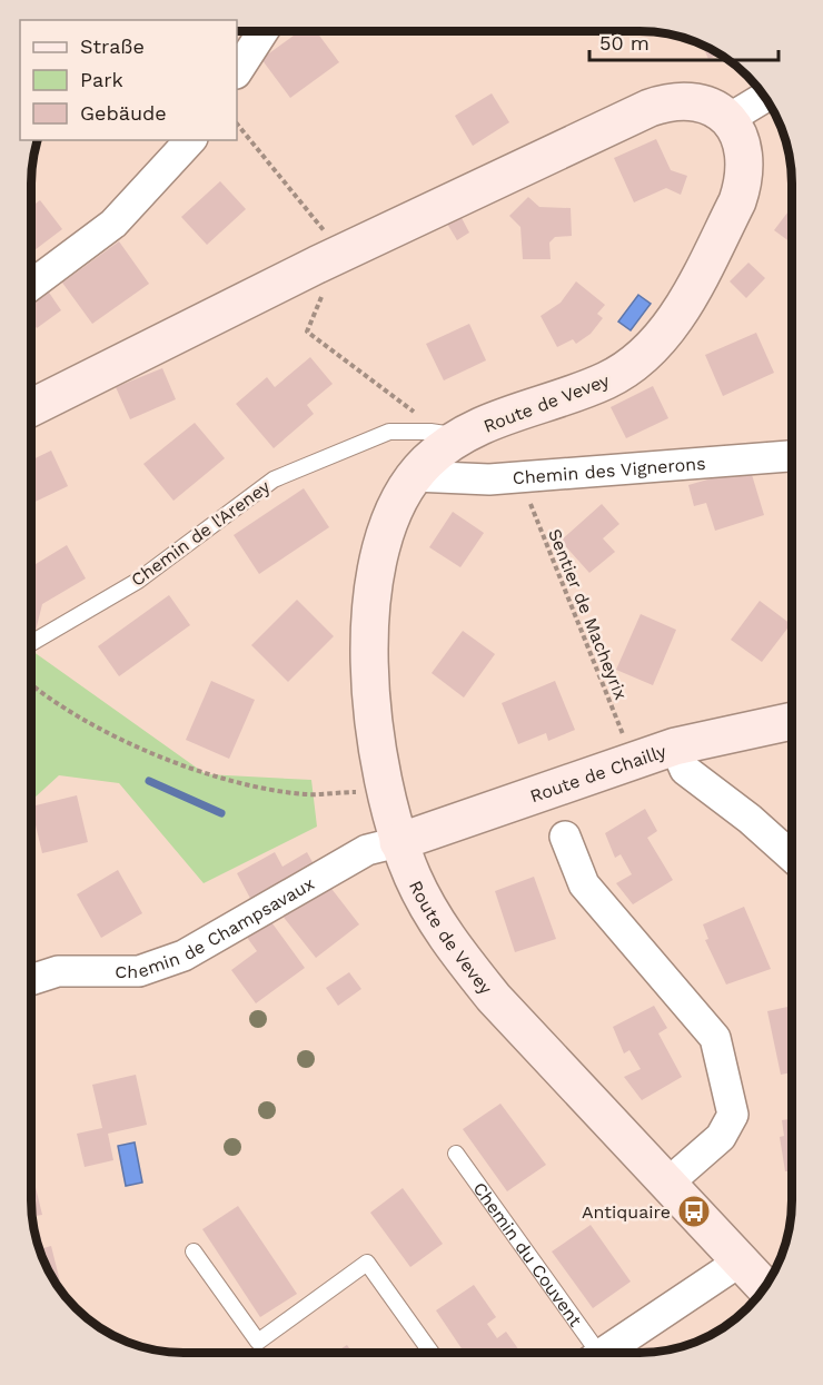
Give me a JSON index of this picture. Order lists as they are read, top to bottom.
{
  "streets": {
    "street": [
      "Route de Vevey",
      "Chemin des Vignerons",
      "Route de Chailly",
      "Chemin de Champsavaux",
      "Chemin du Couvent"
    ],
    "lane": ["Chemin de l'Areney"],
    "path": ["Sentier de Macheyrix"]
  },
  "crossings": [
    ["Route de Vevey", "Chemin des Vignerons"],
    ["Route de Vevey", "Chemin de l'Areney"],
    ["Route de Vevey", "Route de Chailly"],
    ["Route de Vevey", "Chemin de Champsavaux"],
    ["Route de Vevey", "Chemin du Couvent"],
    ["Chemin des Vignerons", "Sentier de Macheyrix"],
    ["Sentier de Macheyrix", "Route de Chailly"],
    ["Route de Chailly", "Chemin de Champsavaux"]
  ],
  "places": {
    "bus stop": ["Antiquaire"]
  },
  "legend": ["Straße", "Park", "Gebäude"],
  "scale_bar": "50 m"
}
